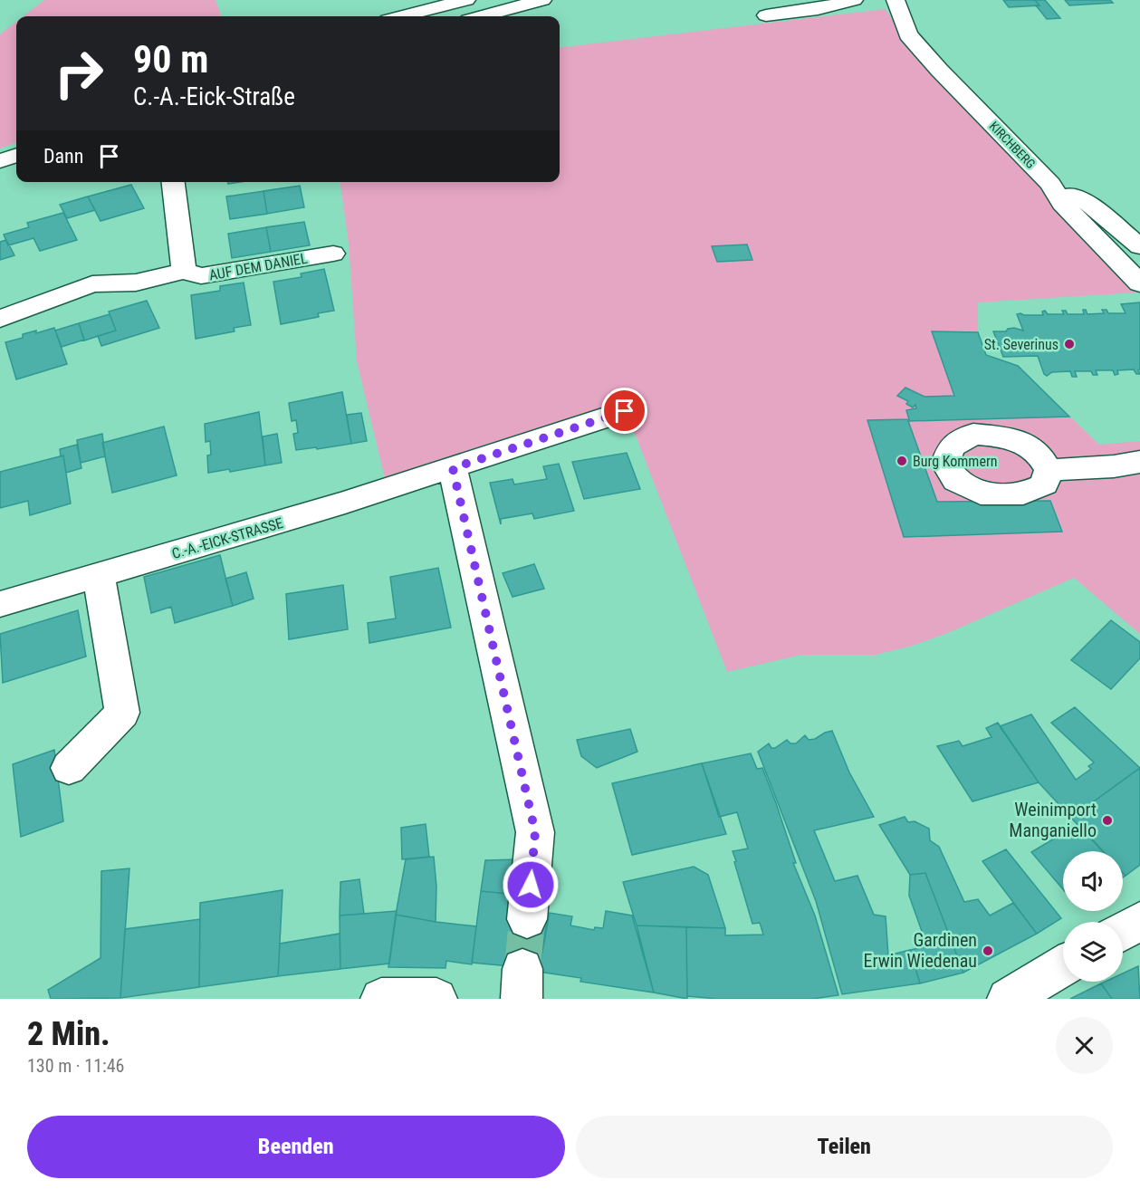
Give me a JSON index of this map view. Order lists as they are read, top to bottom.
{
  "streets": {
    "street": ["KIRCHBERG", "AUF DEM DANIEL", "C.-A.-EICK-STRASSE"]
  },
  "places": [
    "St. Severinus",
    "Burg Kommern",
    "Weinimport Manganiello",
    "Gardinen Erwin Wiedenau"
  ],
  "page": {
    "turn": ["90 m", "C.-A.-Eick-Straße"],
    "then": "Dann",
    "heading": ["2 Min.", "130 m · 11:46"],
    "buttons": ["Beenden", "Teilen"]
  }
}
